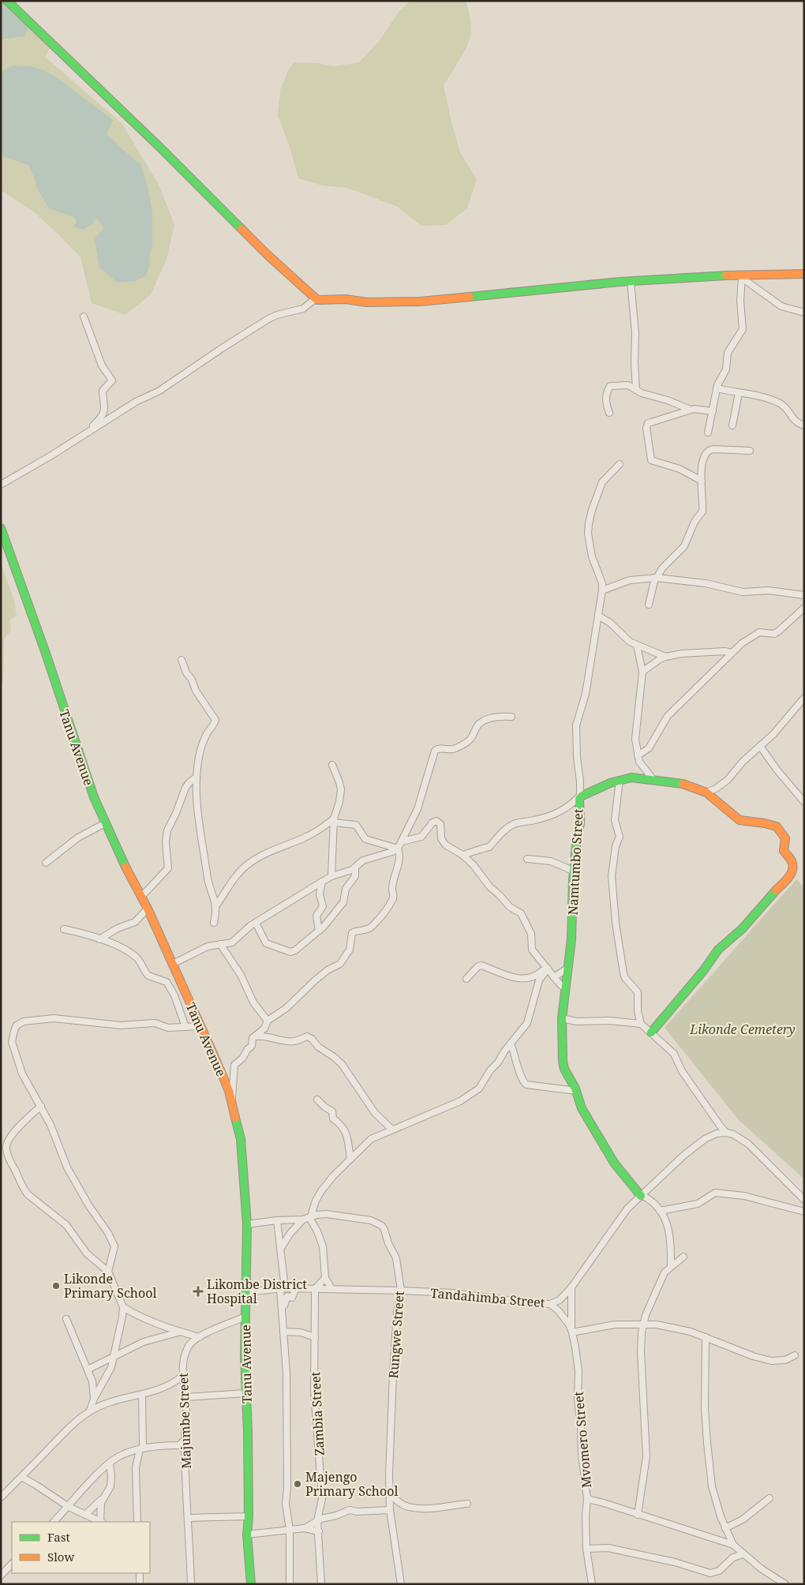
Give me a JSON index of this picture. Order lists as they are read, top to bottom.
{
  "streets": {
    "street": [
      "Tanu Avenue",
      "Namtumbo Street",
      "Tandahimba Street",
      "Rungwe Street",
      "Zambia Street",
      "Majumbe Street",
      "Mvomero Street"
    ]
  },
  "crossings": [
    ["Tanu Avenue", "Tandahimba Street"],
    ["Tanu Avenue", "Rungwe Street"],
    ["Tanu Avenue", "Majumbe Street"],
    ["Namtumbo Street", "Tandahimba Street"],
    ["Tandahimba Street", "Rungwe Street"],
    ["Tandahimba Street", "Zambia Street"],
    ["Tandahimba Street", "Mvomero Street"]
  ],
  "parks": ["Likonde Cemetery"],
  "places": {
    "other": ["Likonde Primary School", "Majengo Primary School"],
    "health": ["Likombe District Hospital"]
  },
  "legend": ["Fast", "Slow"]
}
